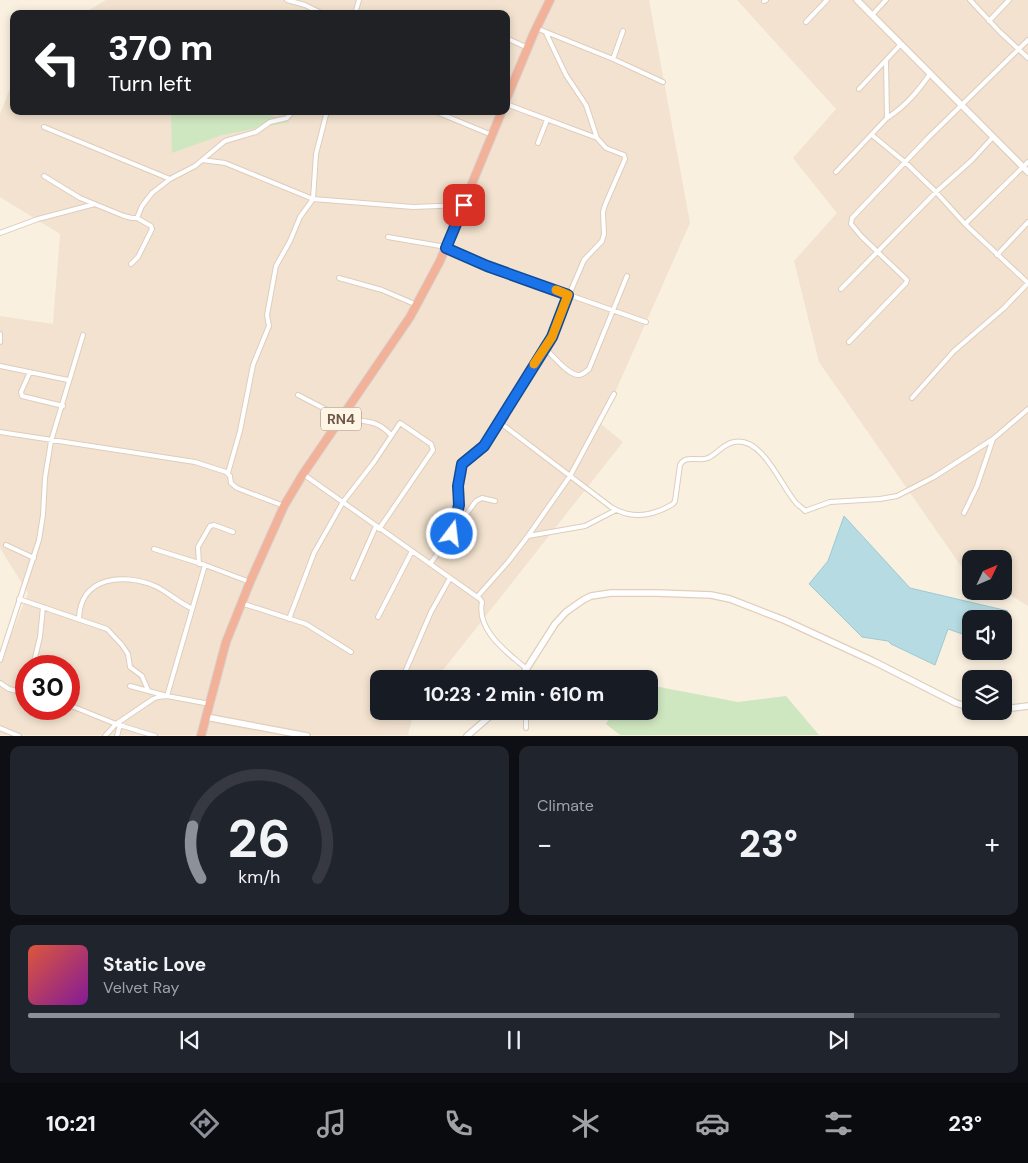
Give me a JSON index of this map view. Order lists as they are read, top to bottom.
{
  "streets": {
    "highway": ["RN4"]
  },
  "north": "top right",
  "page": {
    "turn": ["370 m", "Turn left"],
    "limit": "30",
    "trip": "10:23 · 2 min · 610 m",
    "tile": "Climate",
    "heat": ["−", "23°", "+"],
    "song": ["Static Love", "Velvet Ray"],
    "tabs": ["10:21", "23°"],
    "gauge": ["26", "km/h"]
  }
}
